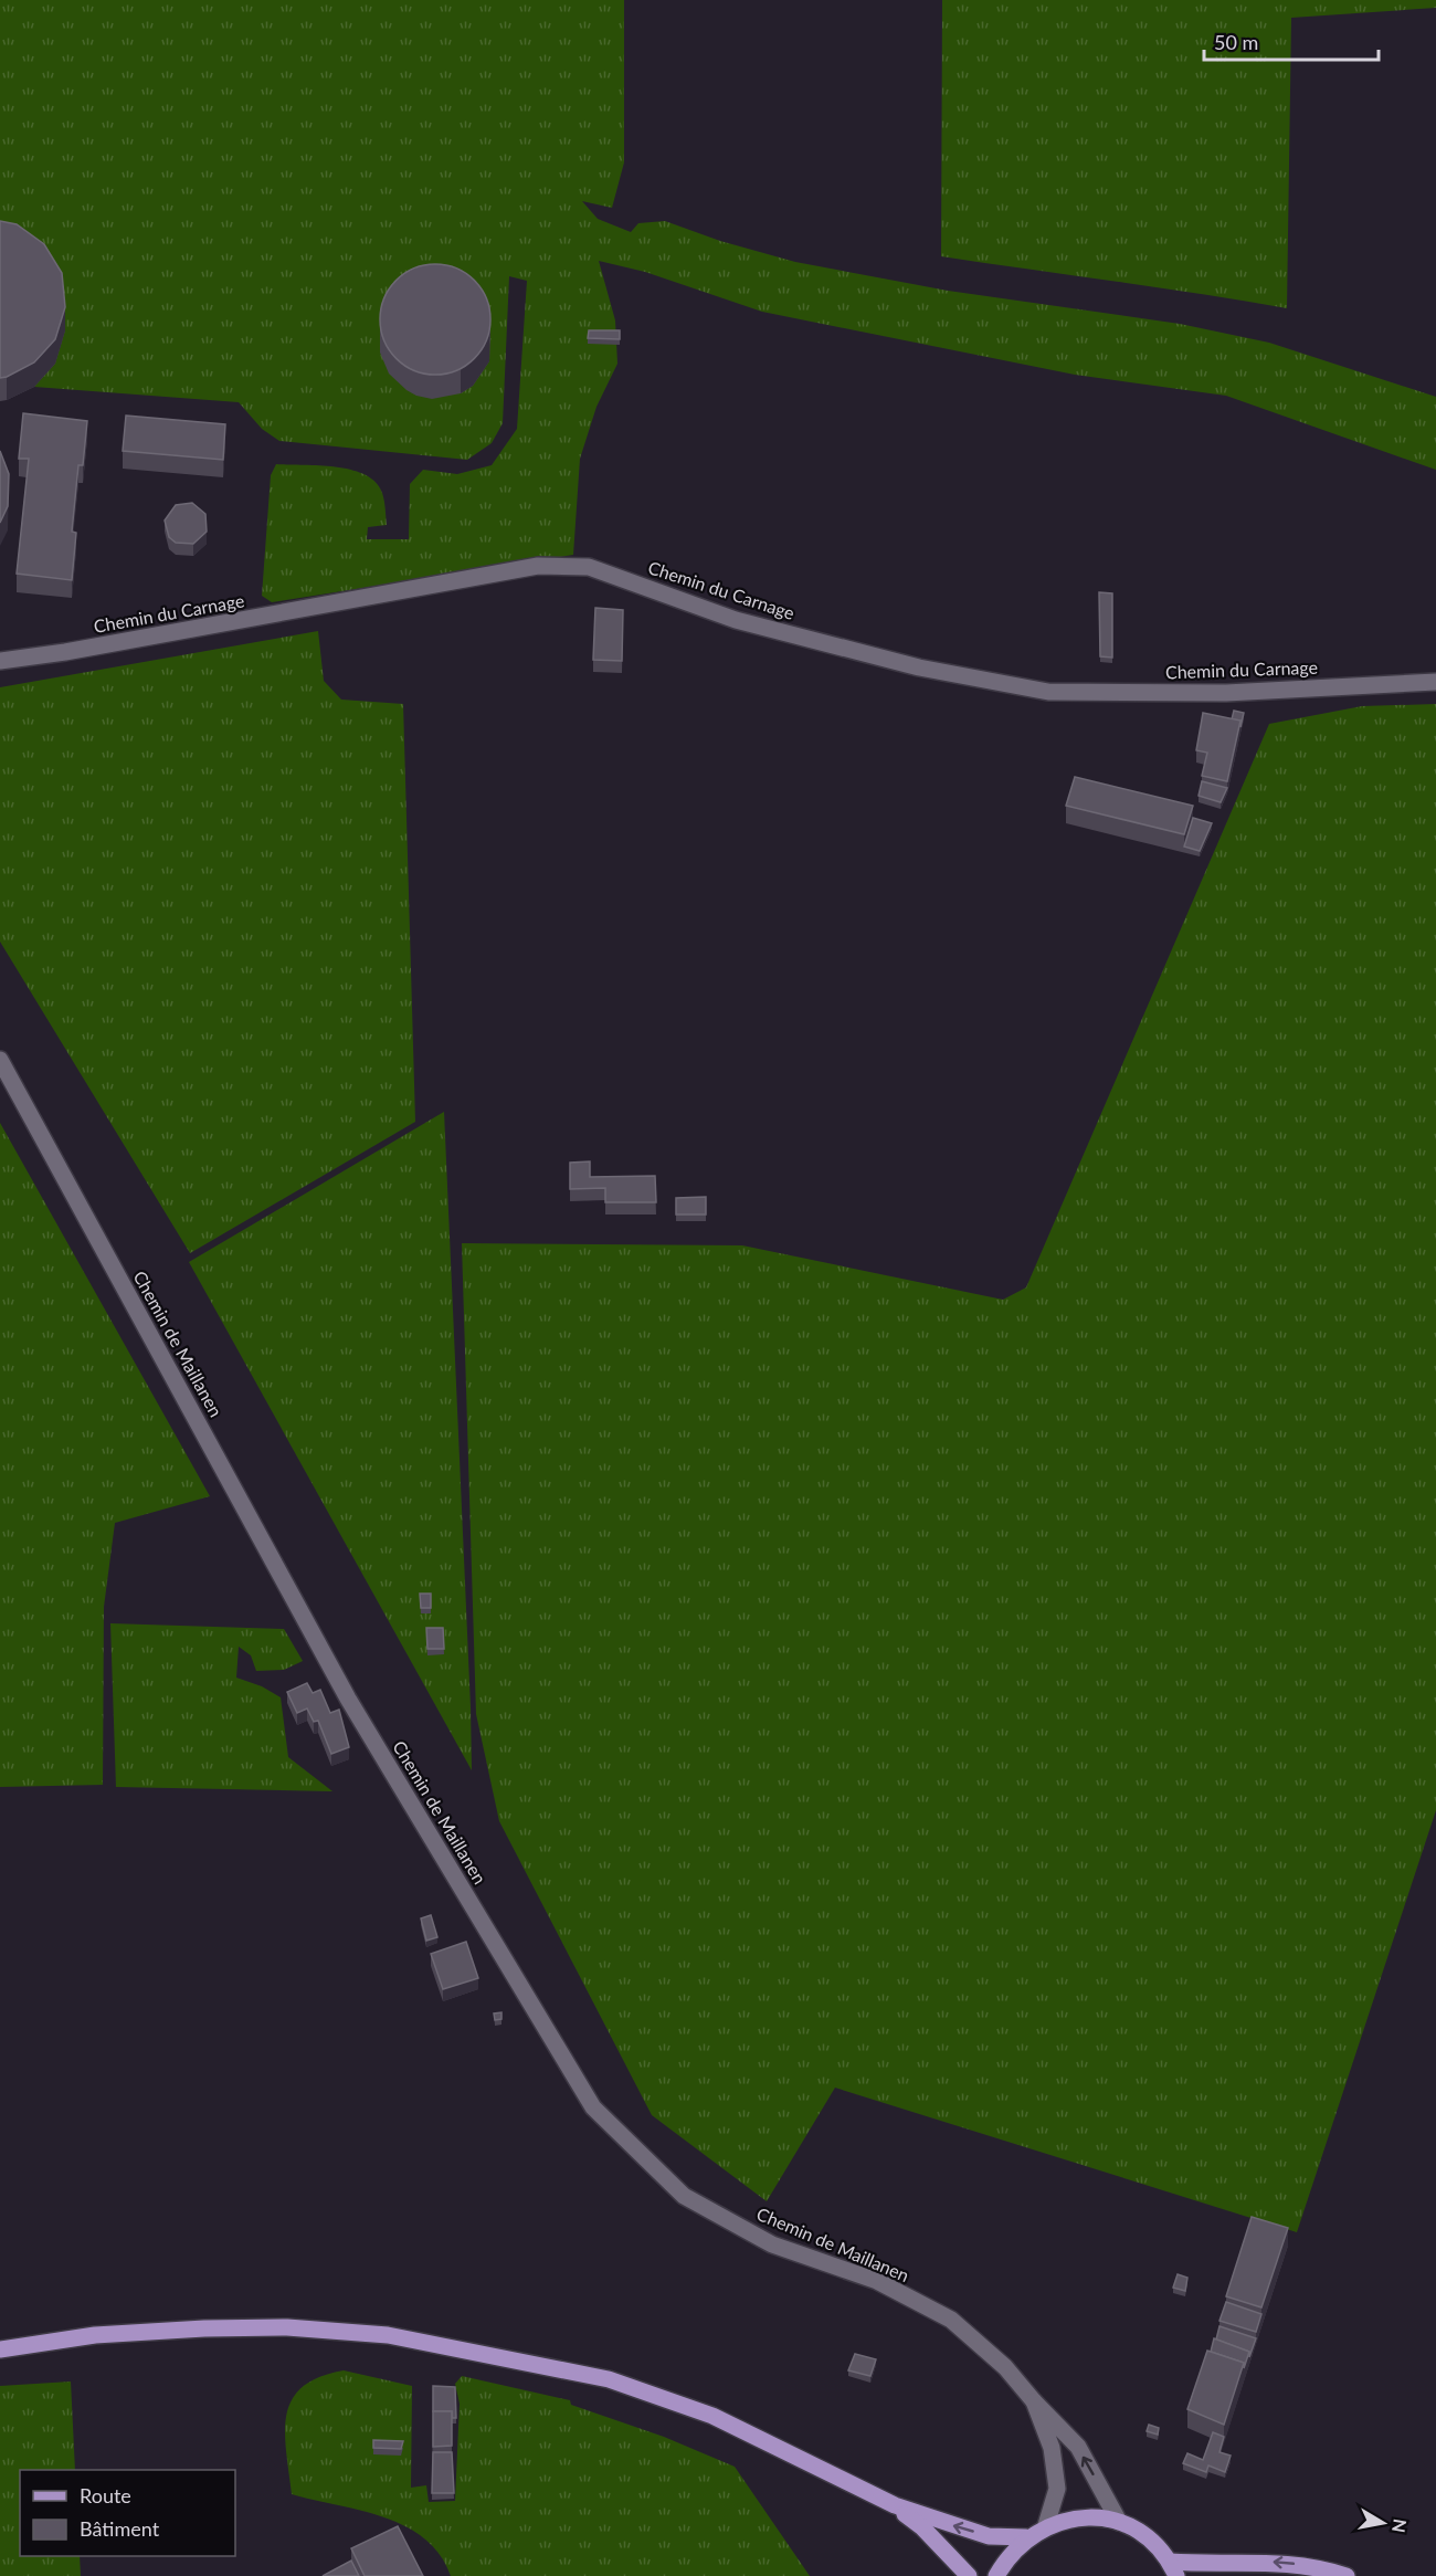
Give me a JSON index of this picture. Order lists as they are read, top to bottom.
{
  "streets": {
    "street": ["Chemin du Carnage", "Chemin de Maillanen"]
  },
  "legend": ["Route", "Bâtiment"],
  "scale_bar": "50 m",
  "north": "right"
}
